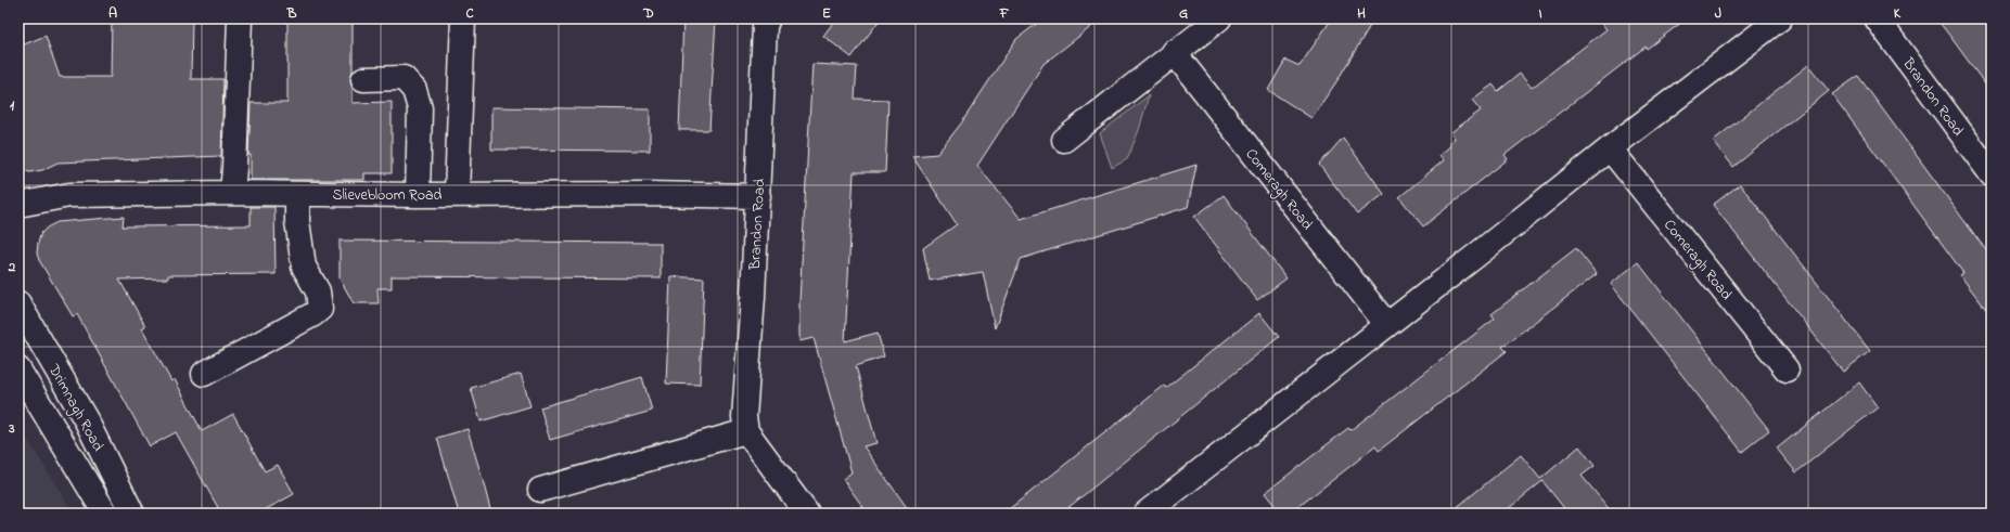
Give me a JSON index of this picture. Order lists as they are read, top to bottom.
{
  "streets": {
    "street": [
      "Brandon Road",
      "Comeragh Road",
      "Slievebloom Road",
      "Drimnagh Road"
    ]
  },
  "crossings": [
    ["Brandon Road", "Slievebloom Road"]
  ],
  "grid": {
    "columns": [
      "A",
      "B",
      "C",
      "D",
      "E",
      "F",
      "G",
      "H",
      "I",
      "J",
      "K"
    ],
    "rows": ["1", "2", "3"]
  }
}
